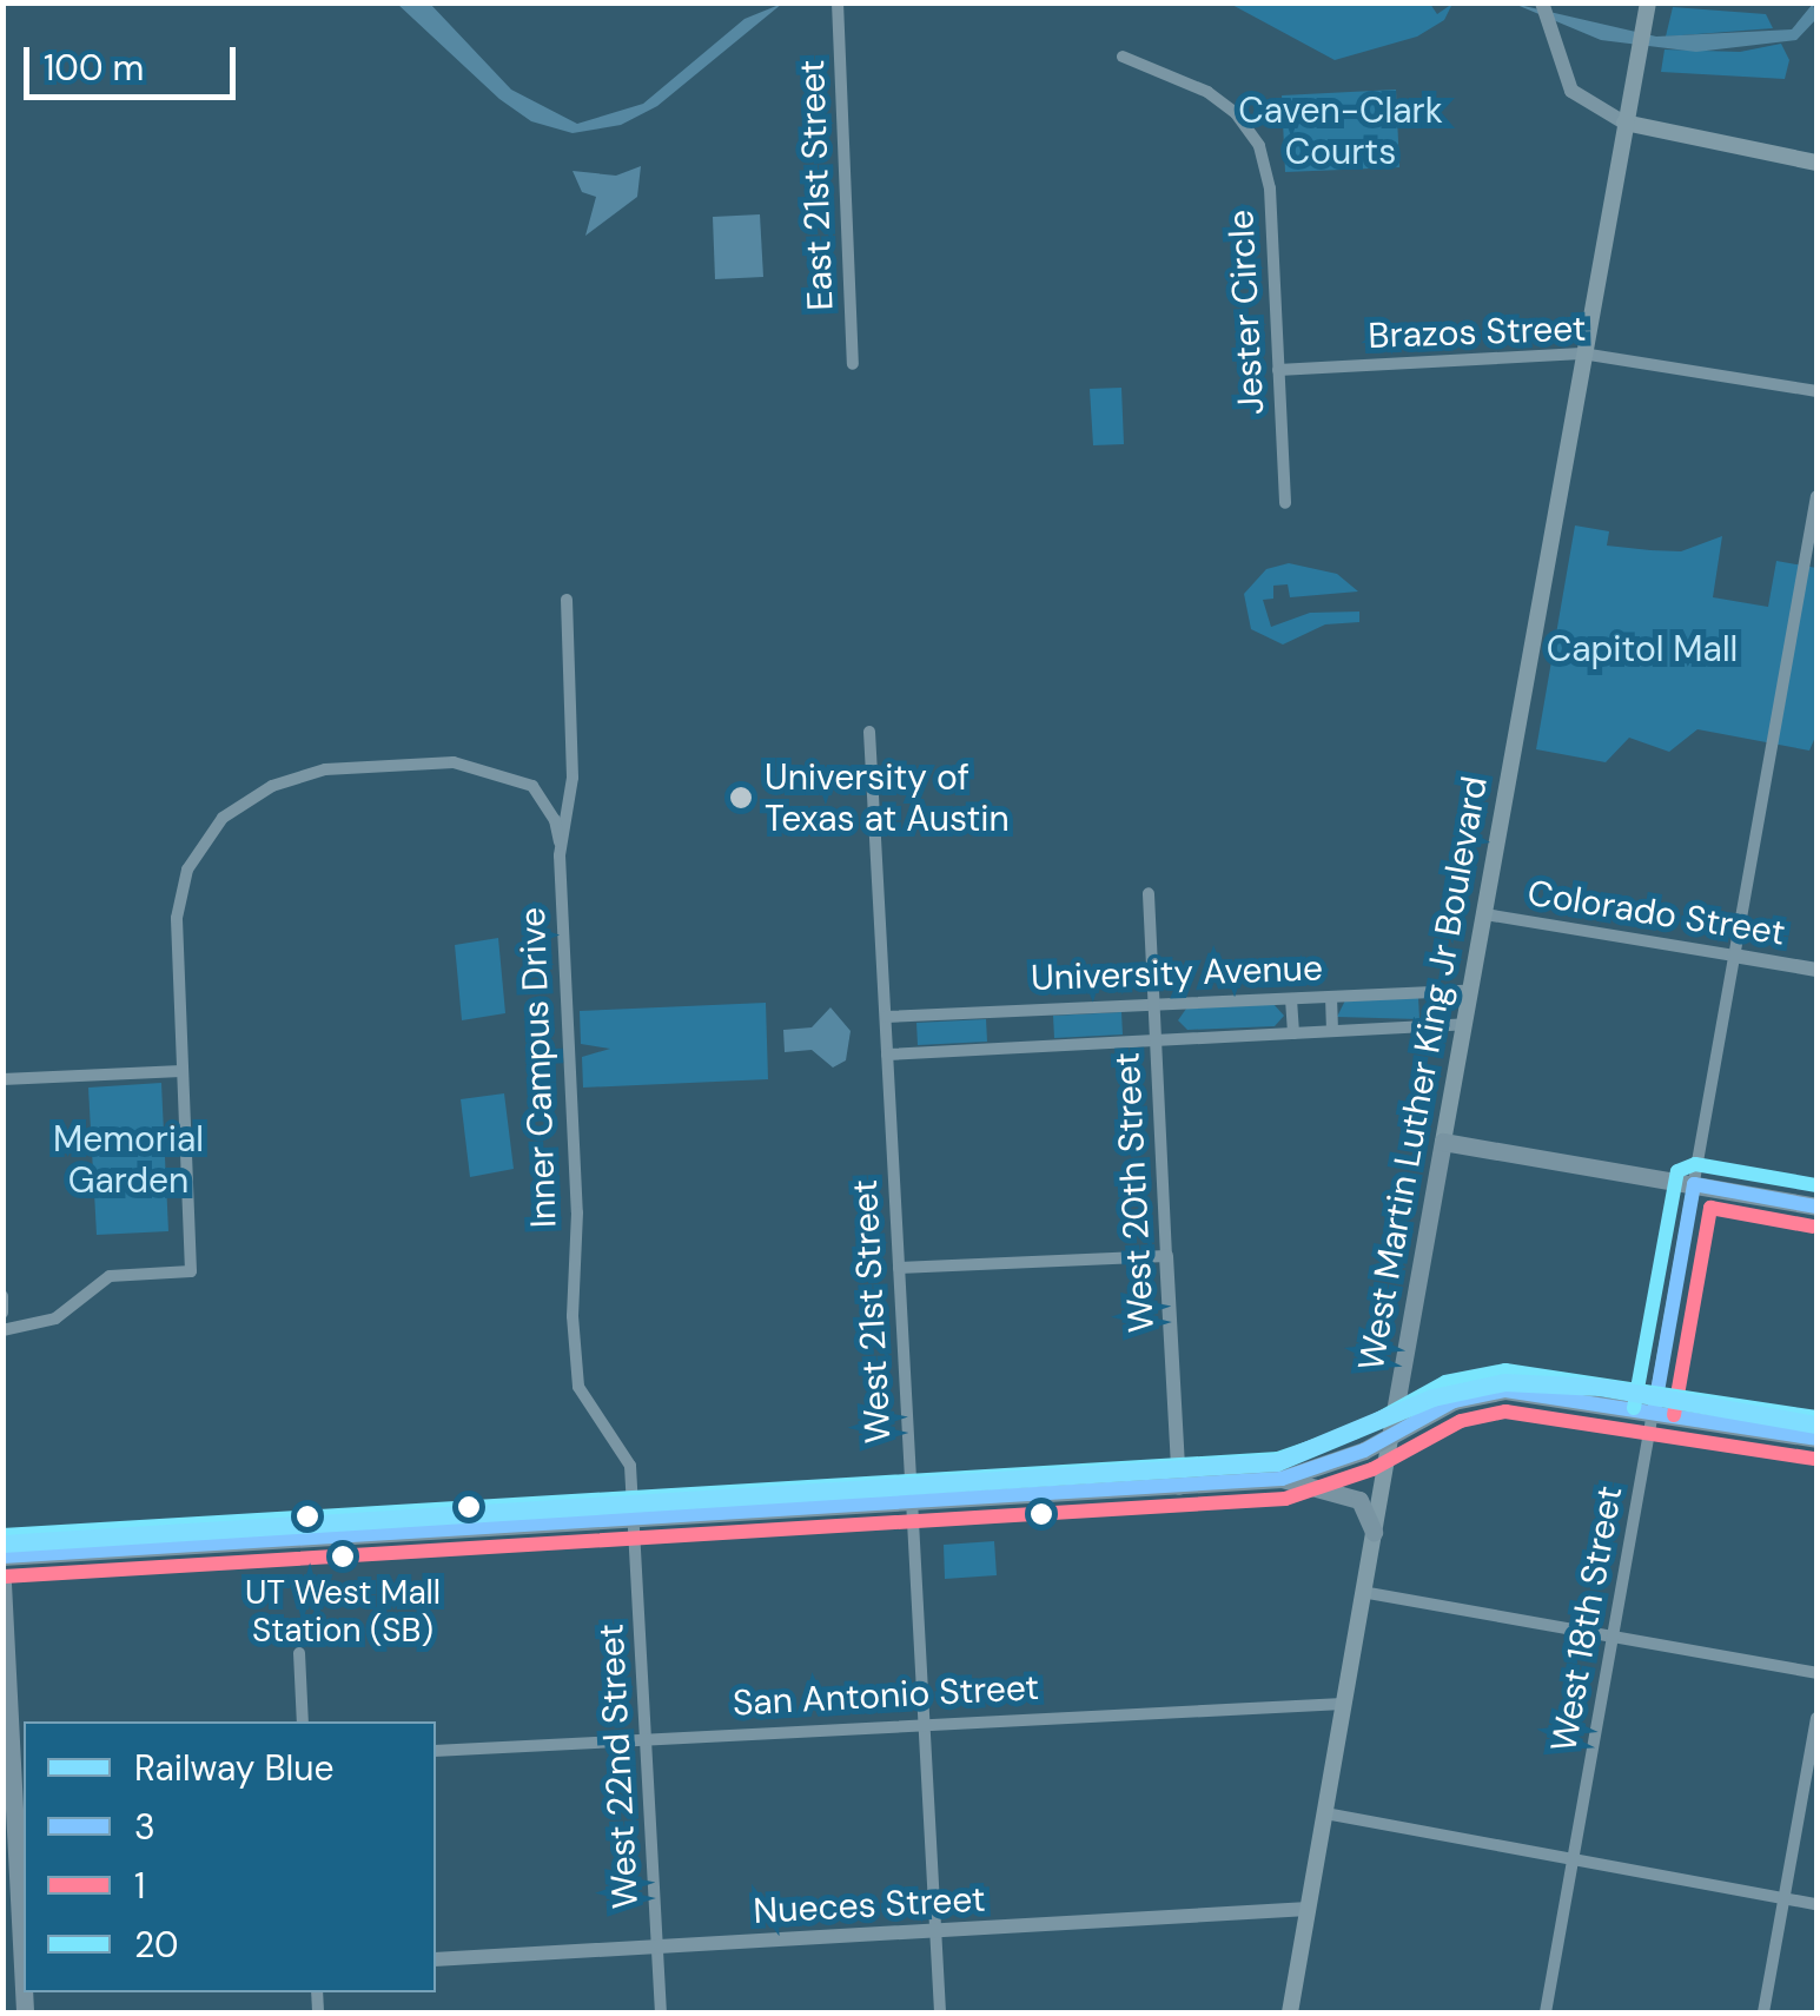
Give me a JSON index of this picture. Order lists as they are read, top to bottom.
{
  "streets": {
    "main road": ["West Martin Luther King Jr Boulevard"],
    "street": [
      "East 21st Street",
      "Jester Circle",
      "Brazos Street",
      "Colorado Street",
      "University Avenue",
      "Inner Campus Drive",
      "West 20th Street",
      "West 21st Street",
      "West 18th Street",
      "San Antonio Street",
      "West 22nd Street",
      "Nueces Street"
    ]
  },
  "crossings": [
    ["Jester Circle", "Brazos Street"],
    ["Brazos Street", "West Martin Luther King Jr Boulevard"],
    ["Colorado Street", "West Martin Luther King Jr Boulevard"],
    ["Colorado Street", "West 18th Street"],
    ["University Avenue", "West Martin Luther King Jr Boulevard"],
    ["University Avenue", "West 20th Street"],
    ["University Avenue", "West 21st Street"],
    ["Inner Campus Drive", "West 22nd Street"],
    ["West Martin Luther King Jr Boulevard", "San Antonio Street"],
    ["West Martin Luther King Jr Boulevard", "Nueces Street"],
    ["West 21st Street", "San Antonio Street"],
    ["West 21st Street", "Nueces Street"],
    ["San Antonio Street", "West 22nd Street"],
    ["West 22nd Street", "Nueces Street"]
  ],
  "parks": ["Caven-Clark Courts", "Capitol Mall", "Memorial Garden"],
  "places": ["University of Texas at Austin", "UT West Mall Station (SB)"],
  "lines": [
    "transit line 20",
    "transit line 3",
    "transit line 1",
    "rail line Blue"
  ],
  "legend": [
    "Railway Blue",
    "3",
    "1",
    "20"
  ],
  "scale_bar": "100 m"
}
